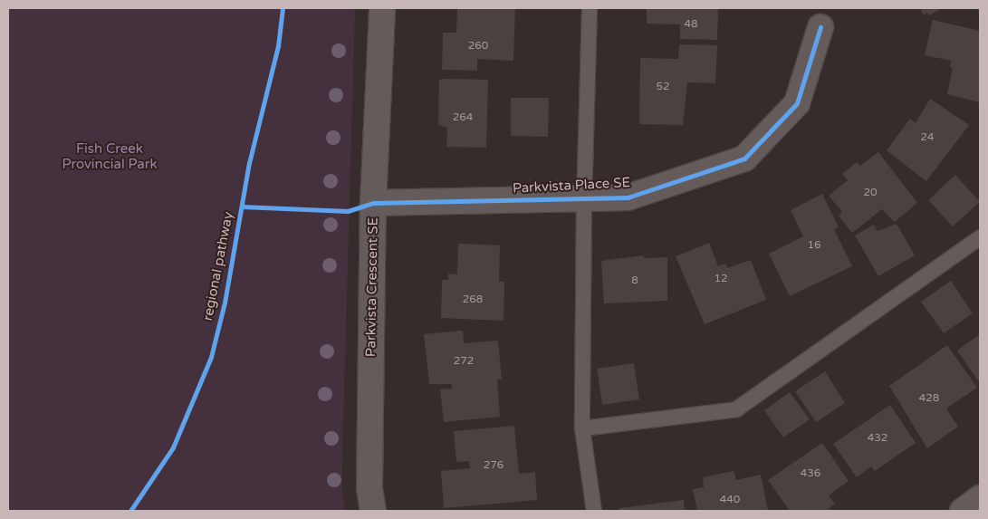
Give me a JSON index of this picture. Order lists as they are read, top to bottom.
{
  "streets": {
    "street": ["Parkvista Place SE", "Parkvista Crescent SE"],
    "cycle path": ["regional pathway"]
  },
  "crossings": [
    ["Parkvista Place SE", "Parkvista Crescent SE"]
  ],
  "parks": ["Fish Creek Provincial Park"],
  "house_numbers": [
    "48",
    "260",
    "52",
    "264",
    "24",
    "20",
    "16",
    "12",
    "8",
    "268",
    "272",
    "428",
    "432",
    "276",
    "436",
    "440"
  ]
}
